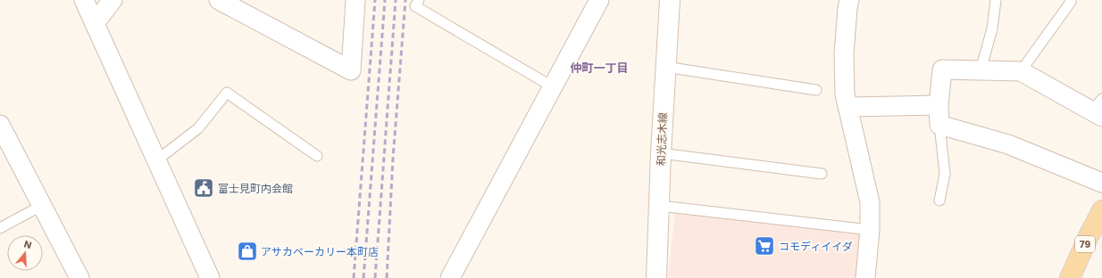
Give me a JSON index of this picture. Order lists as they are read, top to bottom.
{
  "streets": {
    "main road": ["和光志木線", "79"]
  },
  "districts": ["仲町一丁目"],
  "places": {
    "public building": ["富士見町内会館"],
    "supermarket": ["コモディイイダ"],
    "shop": ["アサカベーカリー本町店"]
  },
  "north": "top"
}
